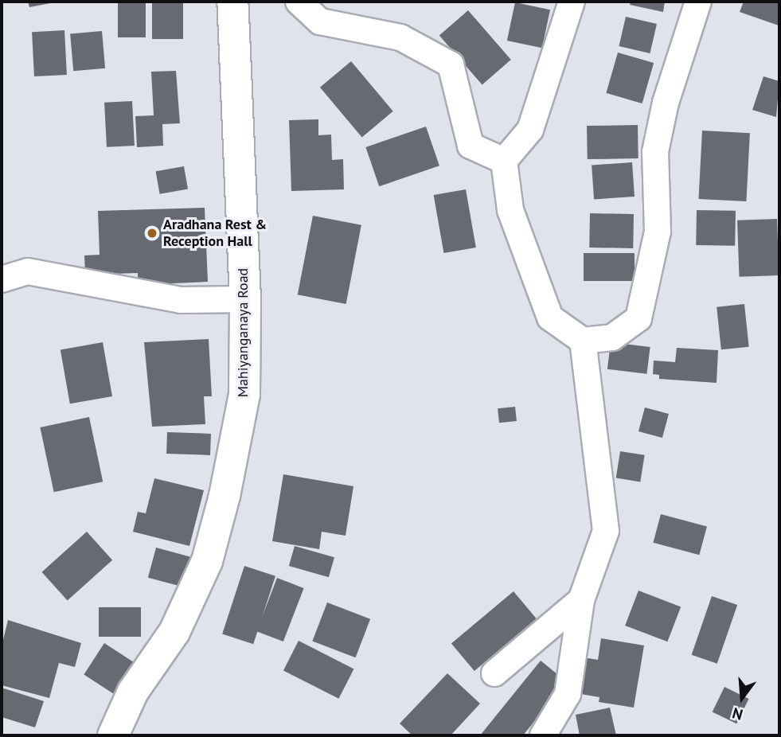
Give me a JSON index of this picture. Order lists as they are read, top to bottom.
{
  "streets": {
    "main road": ["Mahiyanganaya Road"]
  },
  "places": ["Aradhana Rest & Reception Hall"],
  "north": "bottom"
}
